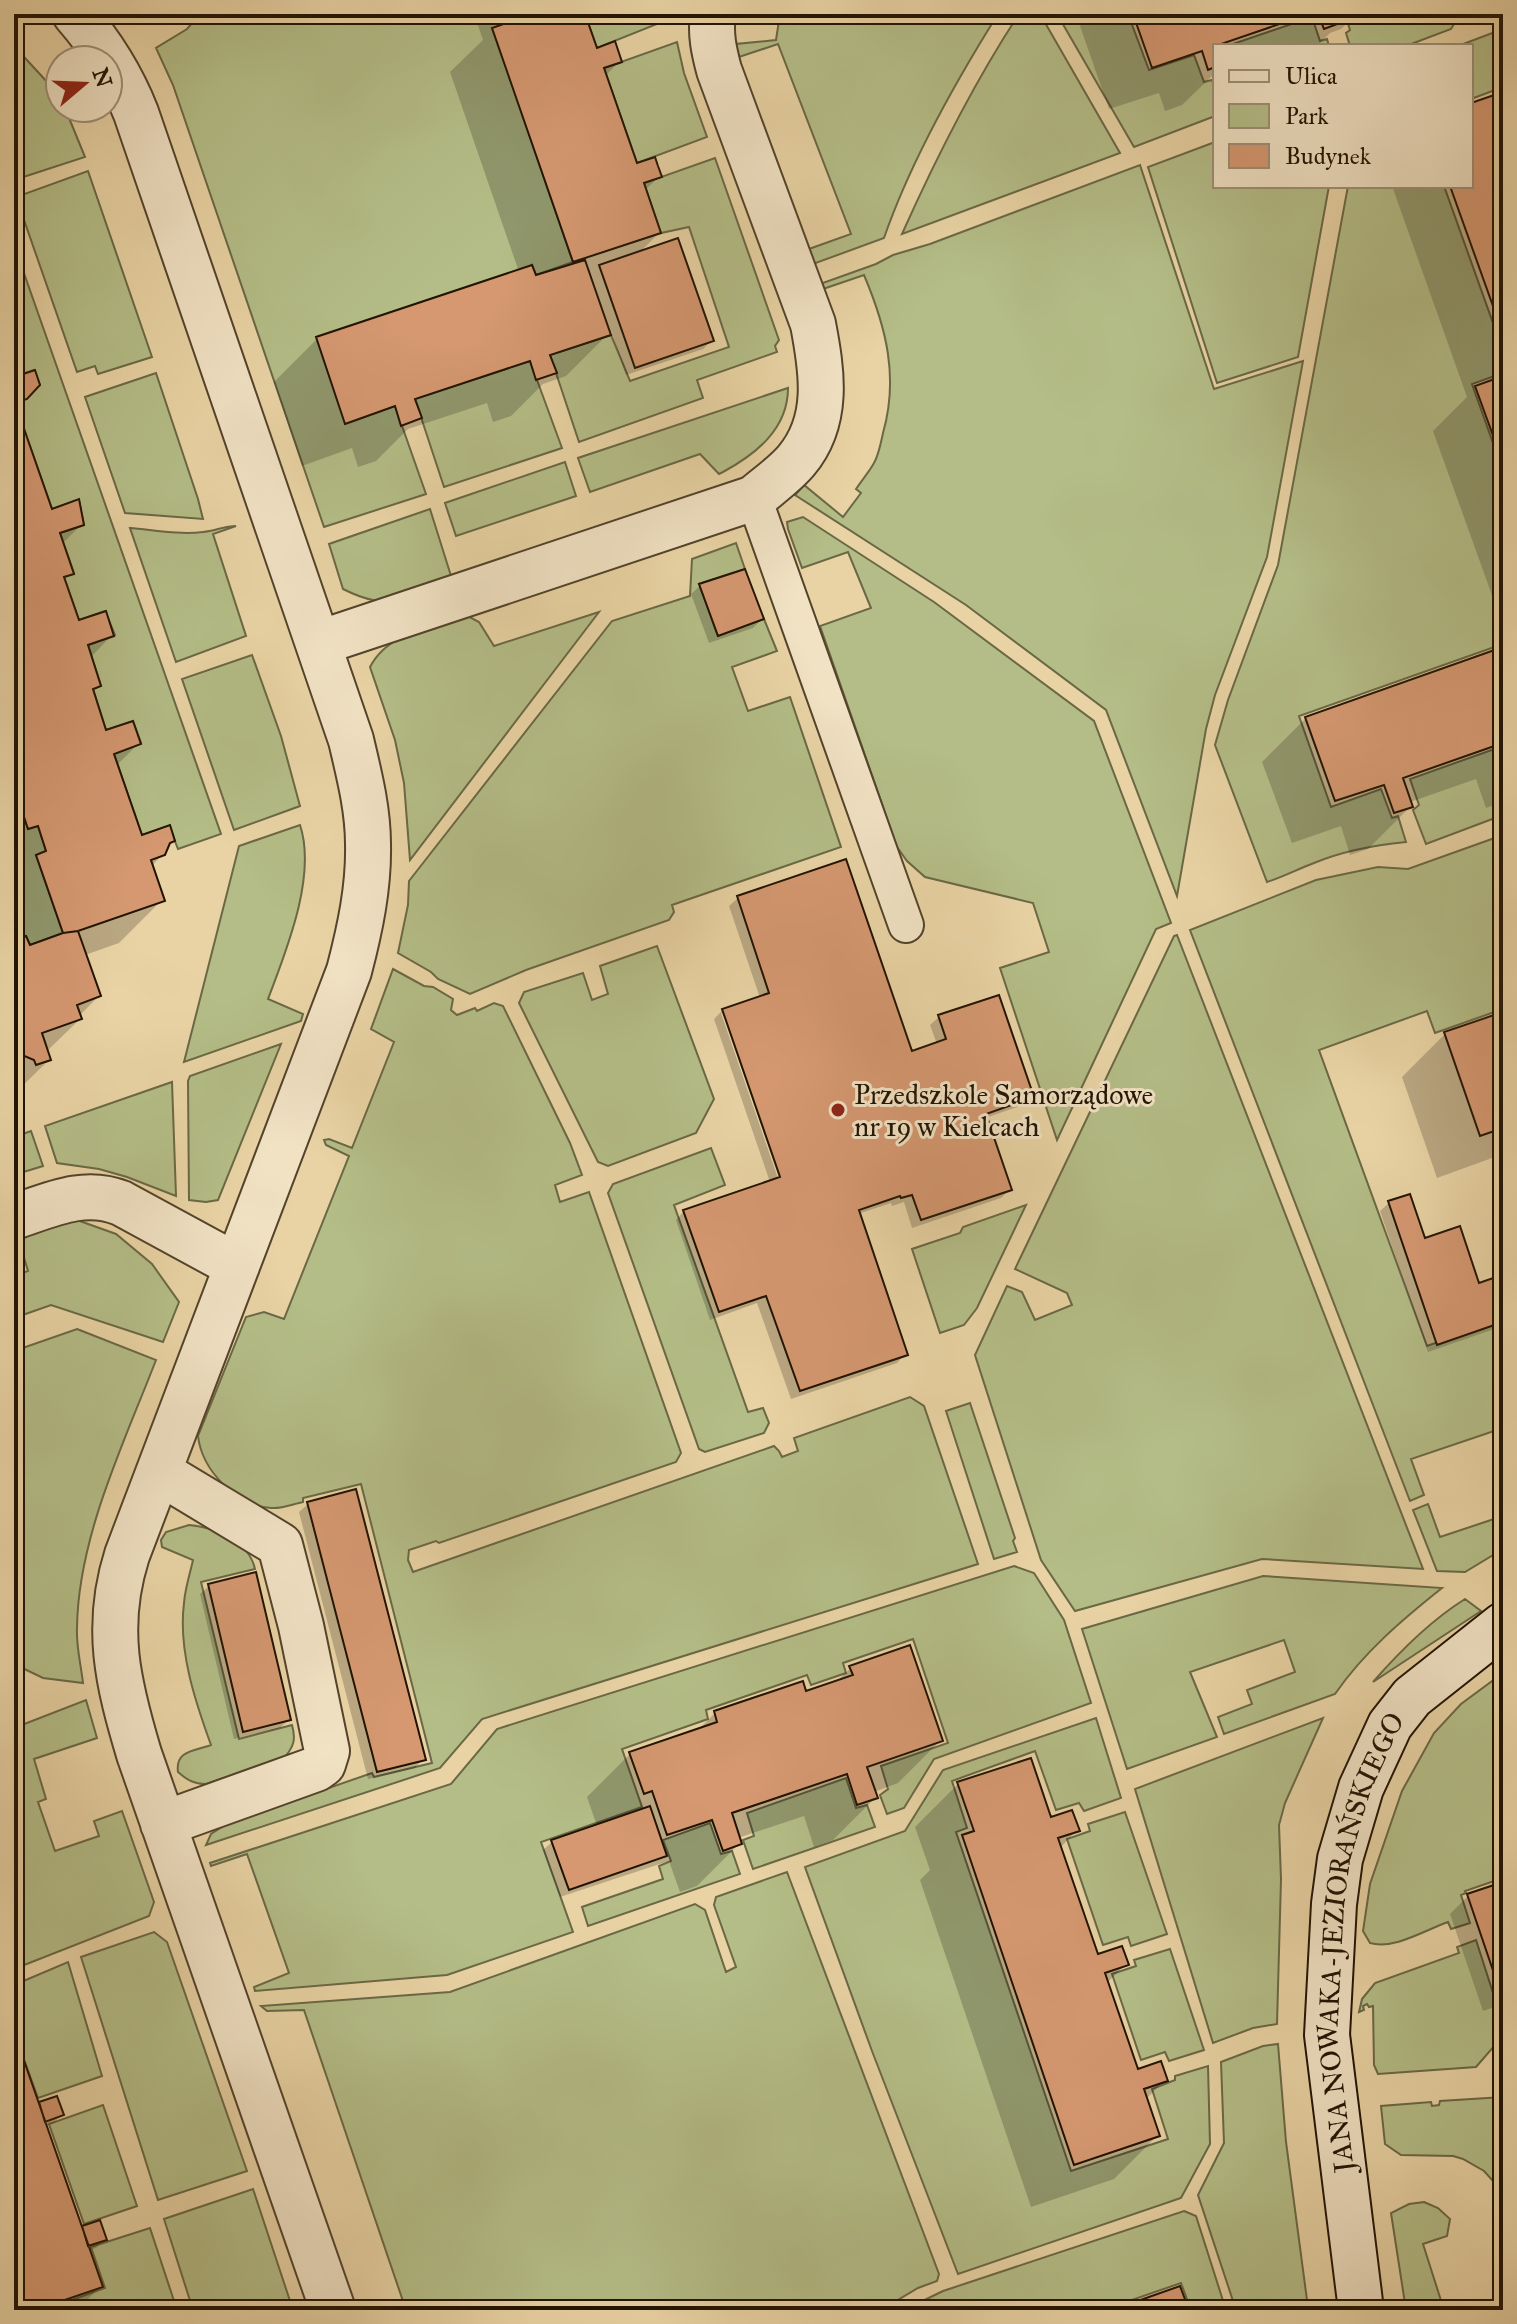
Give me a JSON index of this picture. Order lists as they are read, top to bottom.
{
  "streets": {
    "street": ["JANA NOWAKA-JEZIORAŃSKIEGO"]
  },
  "places": ["Przedszkole Samorządowe nr 19 w Kielcach"],
  "legend": ["Ulica", "Park", "Budynek"],
  "north": "right"
}
